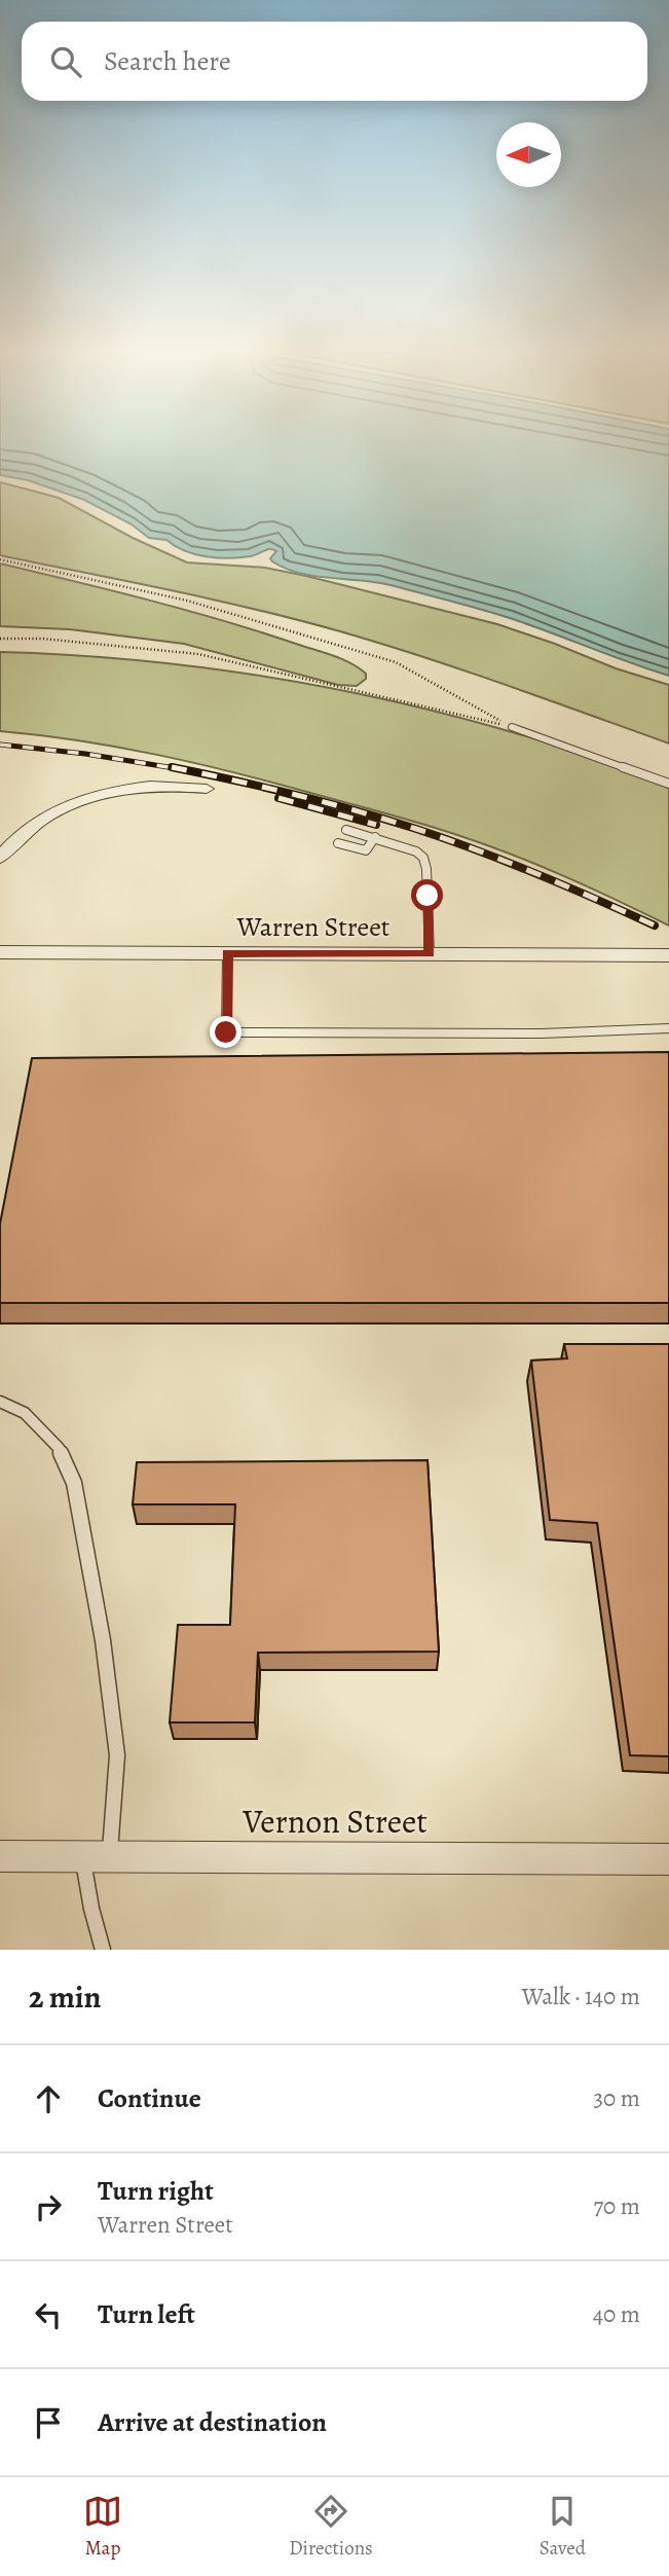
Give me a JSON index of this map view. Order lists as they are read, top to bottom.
{
  "streets": {
    "street": ["Warren Street", "Vernon Street"]
  },
  "north": "left",
  "page": {
    "search": "Search here",
    "heading": ["2 min", "Walk · 140 m"],
    "list": [
      ["Continue", "30 m"],
      ["Turn right", "Warren Street", "70 m"],
      ["Turn left", "40 m"],
      "Arrive at destination"
    ],
    "nav": ["Map", "Directions", "Saved"]
  }
}
